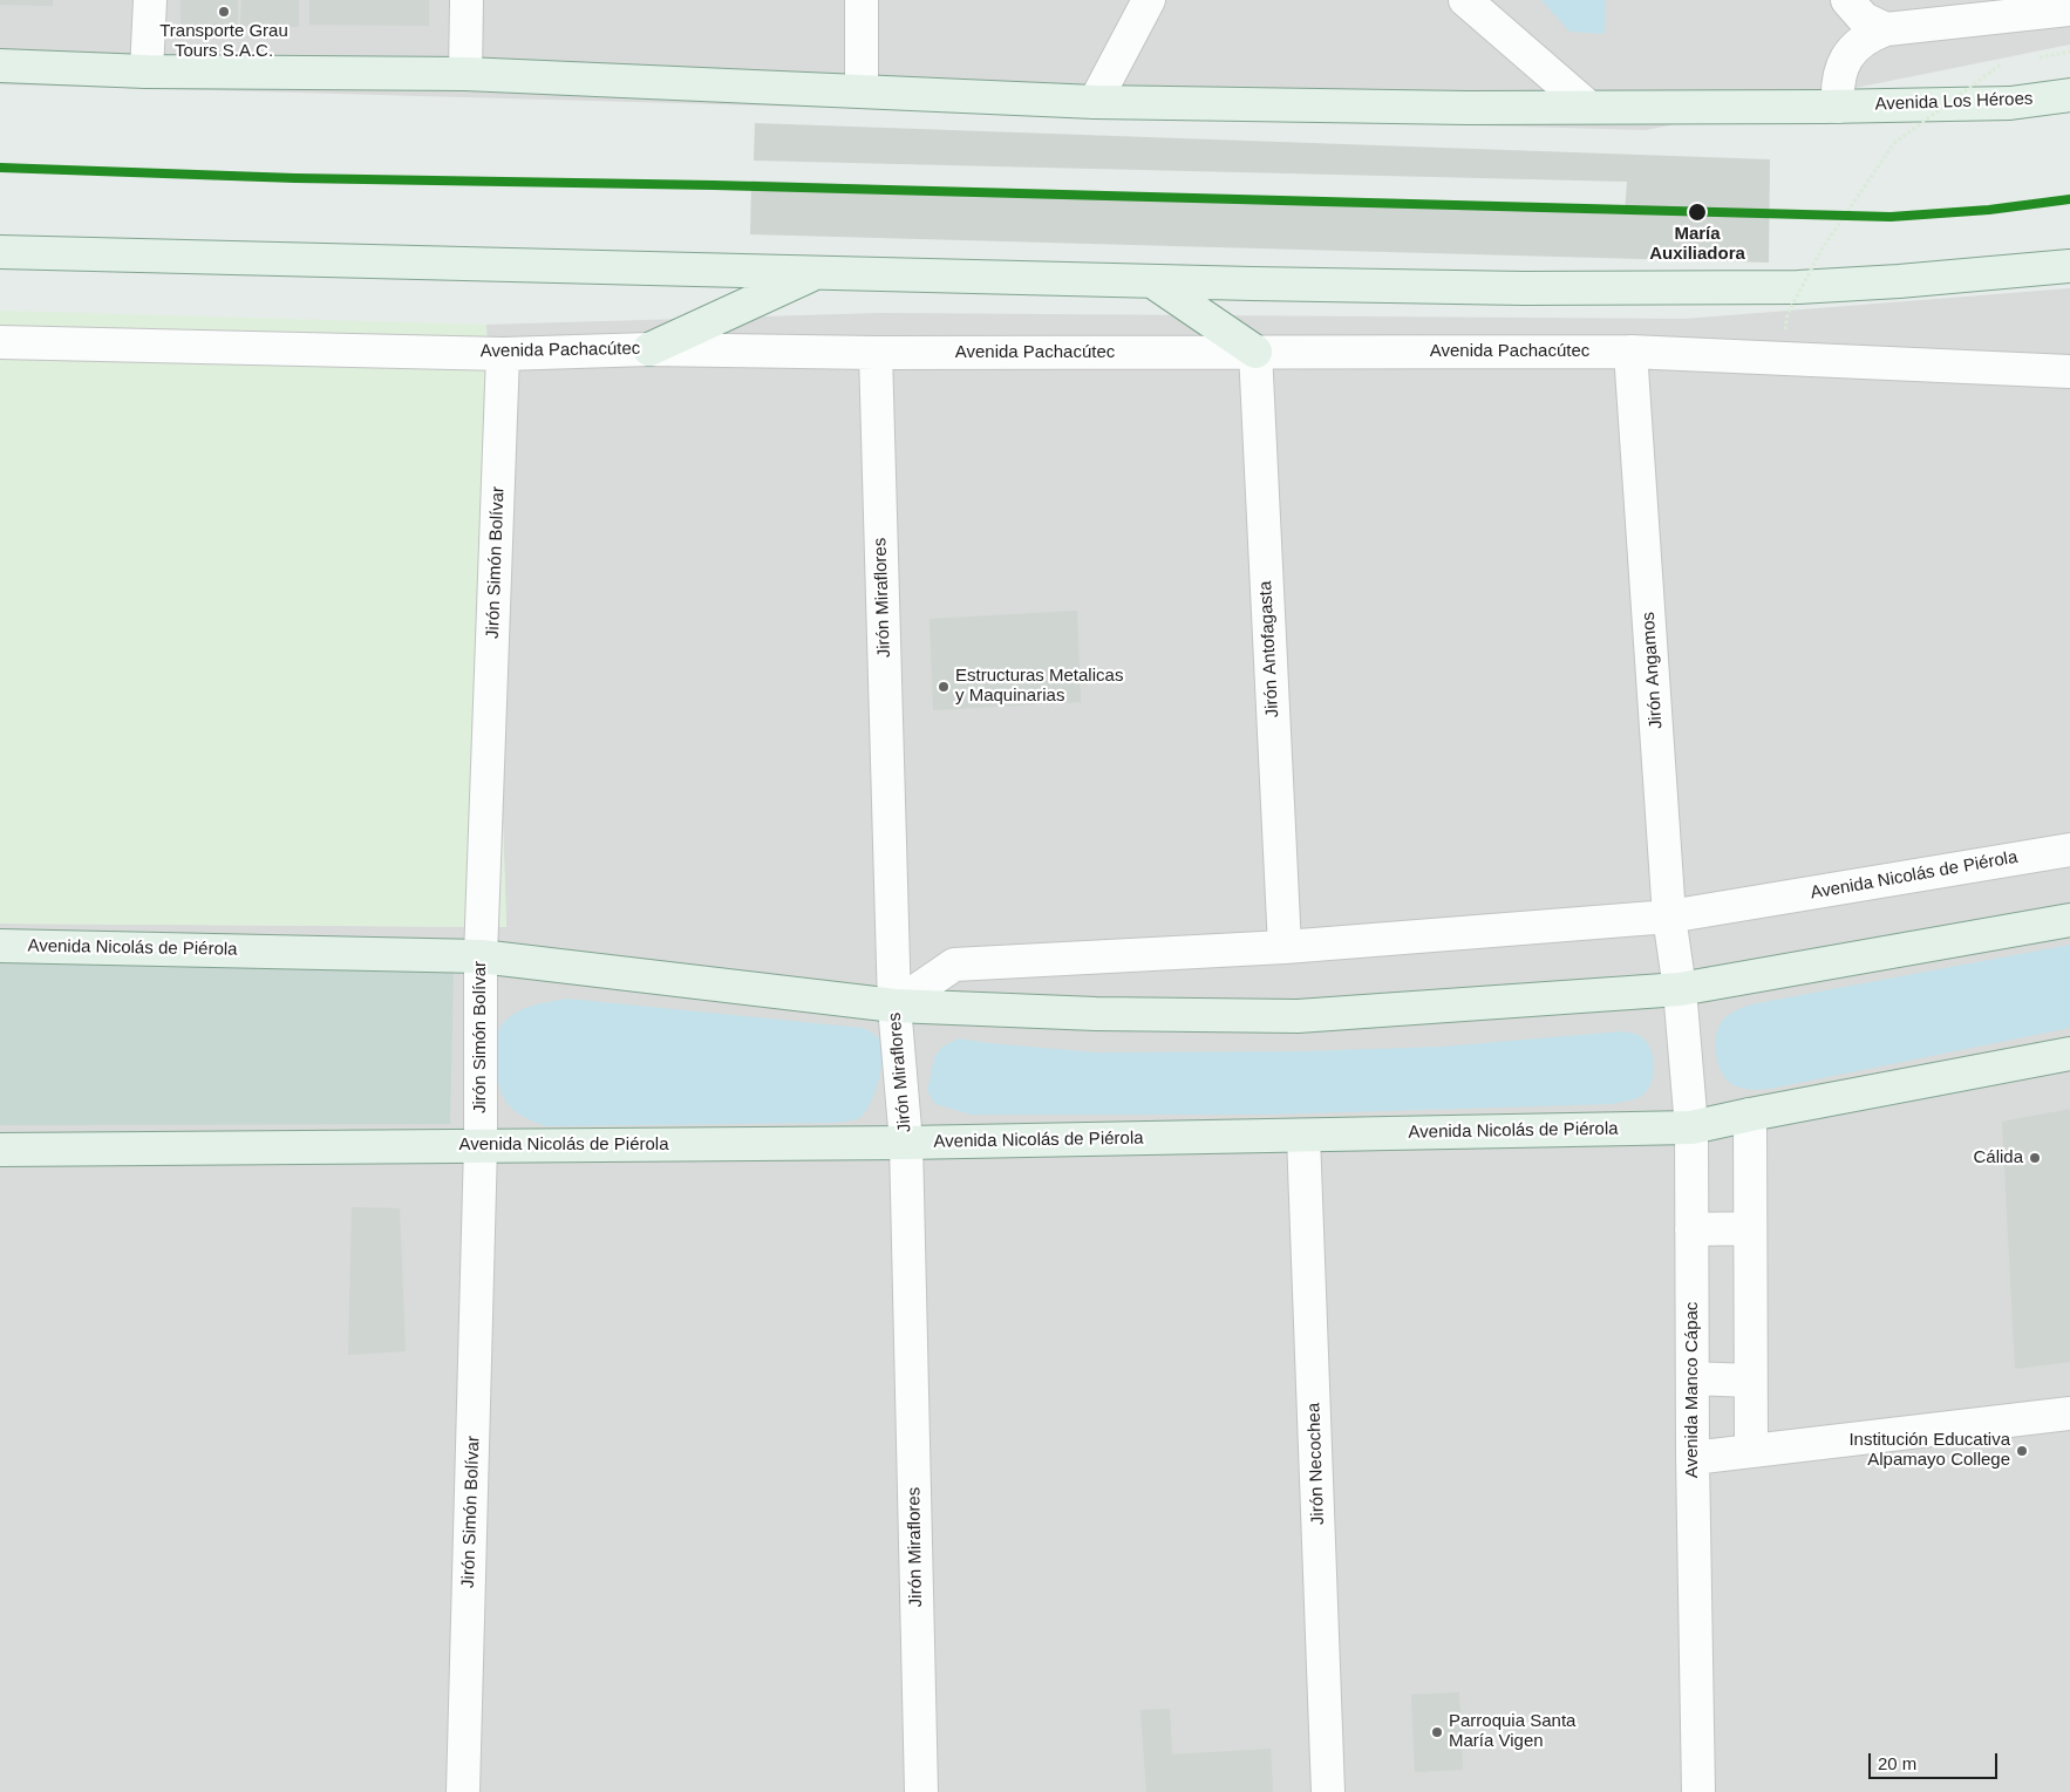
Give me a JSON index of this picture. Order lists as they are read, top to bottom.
{
  "streets": {
    "main road": ["Avenida Los Héroes", "Avenida Nicolás de Piérola"],
    "street": [
      "Avenida Pachacútec",
      "Jirón Simón Bolívar",
      "Jirón Miraflores",
      "Jirón Antofagasta",
      "Jirón Angamos",
      "Avenida Manco Cápac",
      "Jirón Necochea"
    ]
  },
  "crossings": [
    ["Avenida Pachacútec", "Jirón Simón Bolívar"],
    ["Avenida Pachacútec", "Jirón Miraflores"],
    ["Avenida Pachacútec", "Jirón Antofagasta"],
    ["Avenida Pachacútec", "Jirón Angamos"],
    ["Jirón Simón Bolívar", "Avenida Nicolás de Piérola"],
    ["Jirón Miraflores", "Avenida Nicolás de Piérola"],
    ["Jirón Antofagasta", "Avenida Nicolás de Piérola"],
    ["Jirón Angamos", "Avenida Nicolás de Piérola"],
    ["Jirón Angamos", "Avenida Manco Cápac"],
    ["Avenida Nicolás de Piérola", "Avenida Manco Cápac"],
    ["Avenida Nicolás de Piérola", "Jirón Necochea"]
  ],
  "places": [
    "Transporte Grau Tours S.A.C.",
    "María Auxiliadora",
    "Estructuras Metalicas y Maquinarias",
    "Cálida",
    "Institución Educativa Alpamayo College",
    "Parroquia Santa María Vigen"
  ],
  "scale_bar": "20 m"
}
